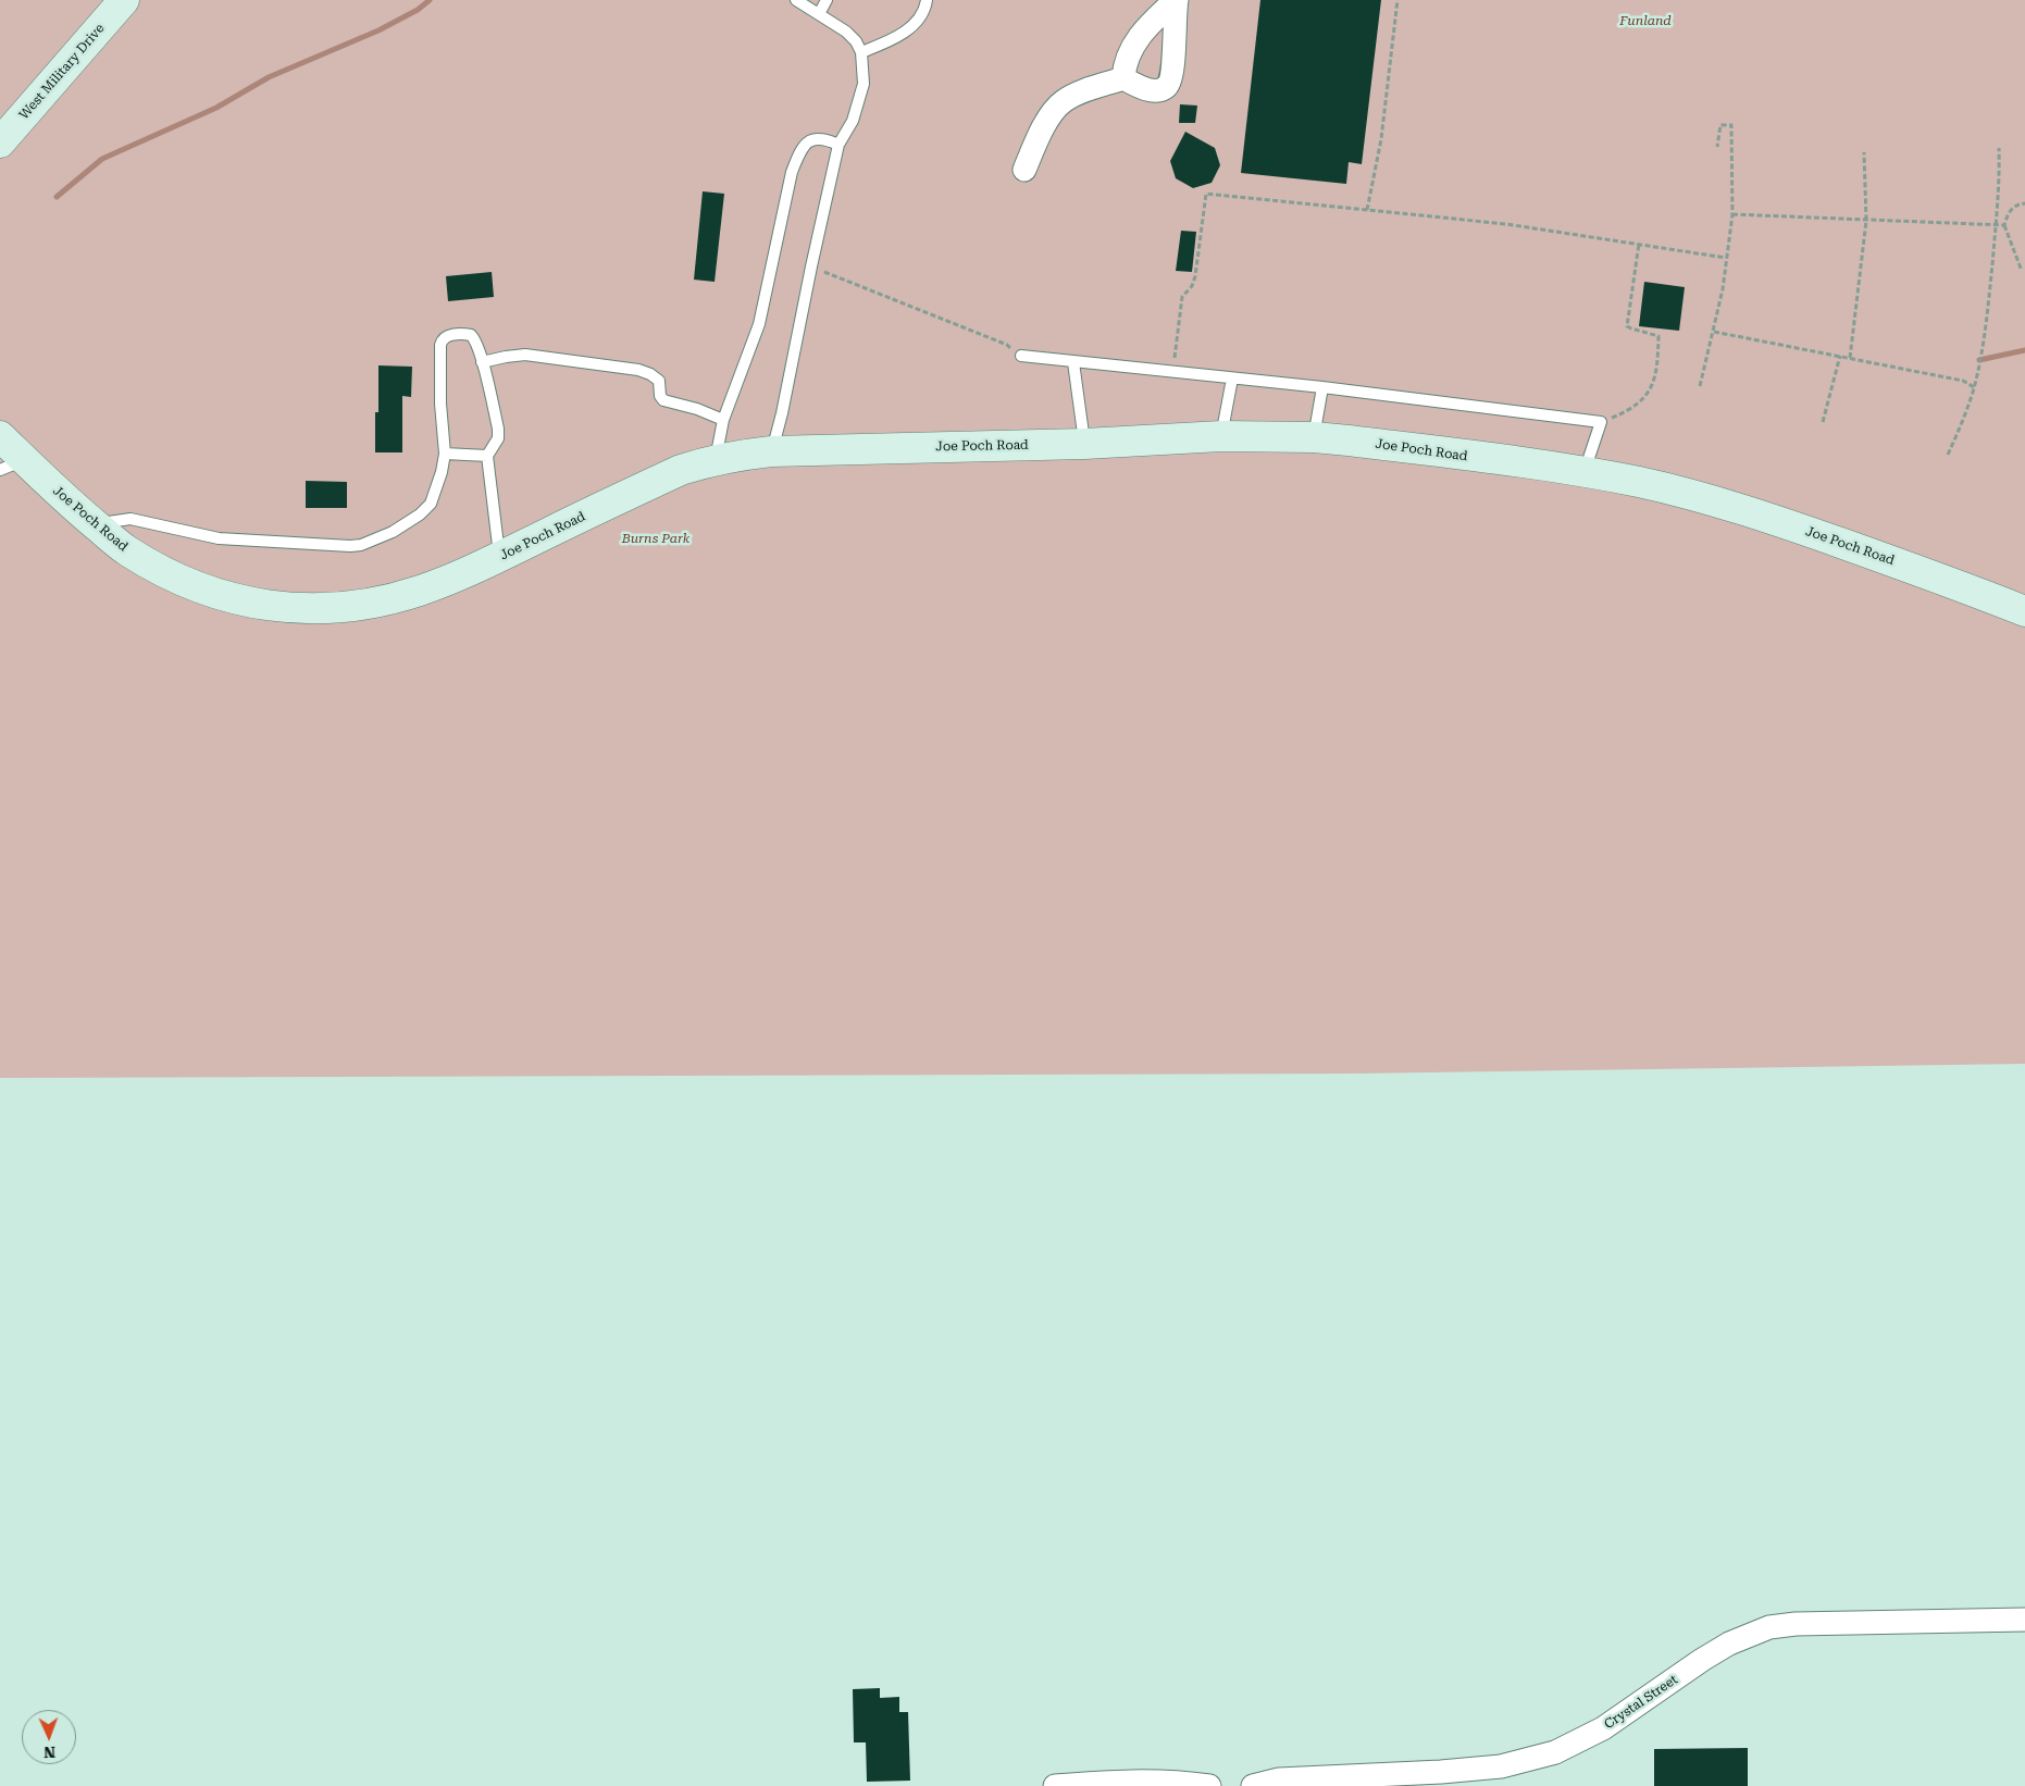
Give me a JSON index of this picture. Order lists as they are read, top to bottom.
{
  "streets": {
    "street": ["West Military Drive", "Joe Poch Road", "Crystal Street"]
  },
  "parks": ["Funland", "Burns Park"],
  "north": "bottom"
}
